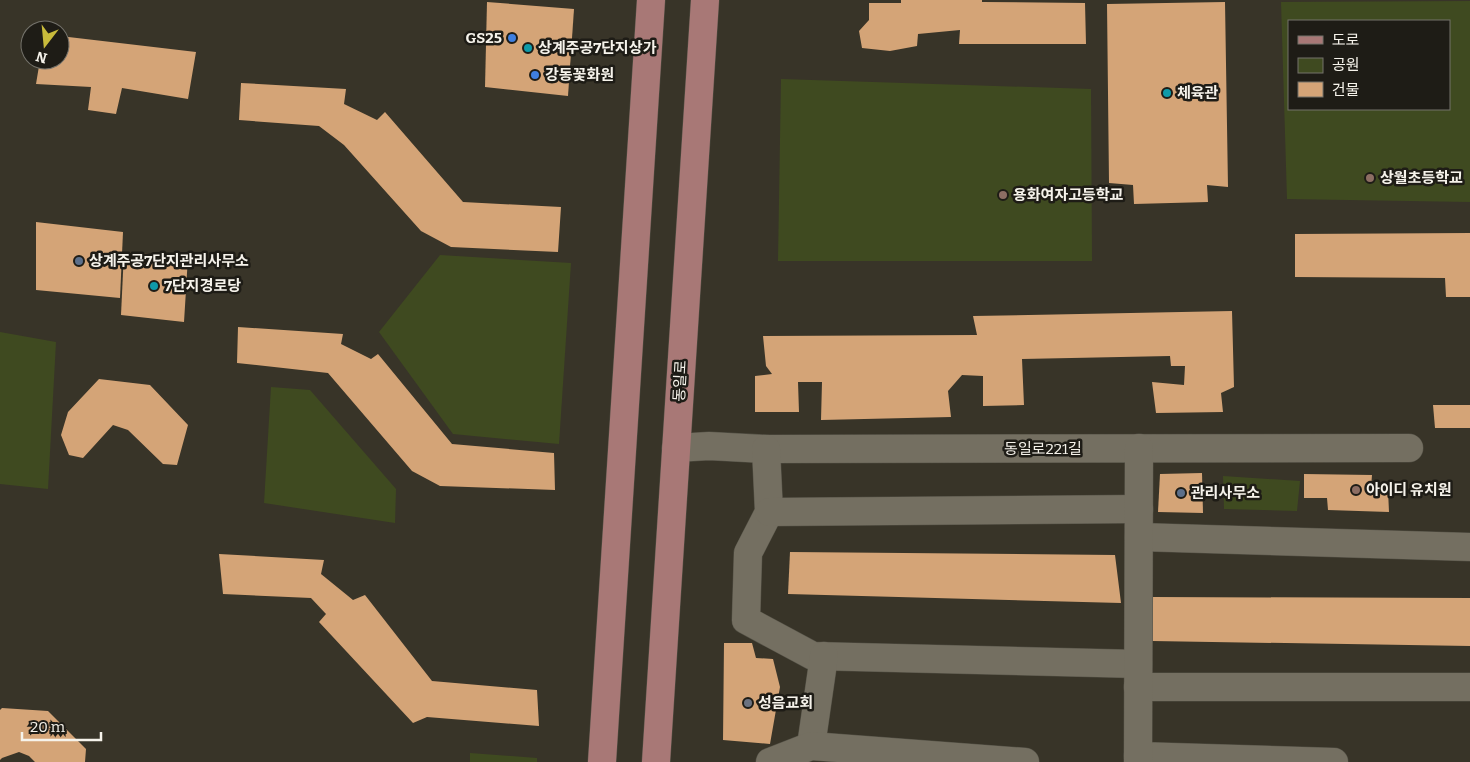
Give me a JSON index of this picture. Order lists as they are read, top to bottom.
{
  "streets": {
    "main road": ["동일로"],
    "street": ["동일로221길"]
  },
  "crossings": [
    ["동일로", "동일로221길"]
  ],
  "places": [
    "GS25",
    "상계주공7단지상가",
    "강동꽃화원",
    "체육관",
    "상월초등학교",
    "용화여자고등학교",
    "상계주공7단지관리사무소",
    "7단지경로당",
    "아이디 유치원",
    "관리사무소",
    "성음교회"
  ],
  "legend": ["도로", "공원", "건물"],
  "scale_bar": "20 m",
  "north": "bottom"
}
